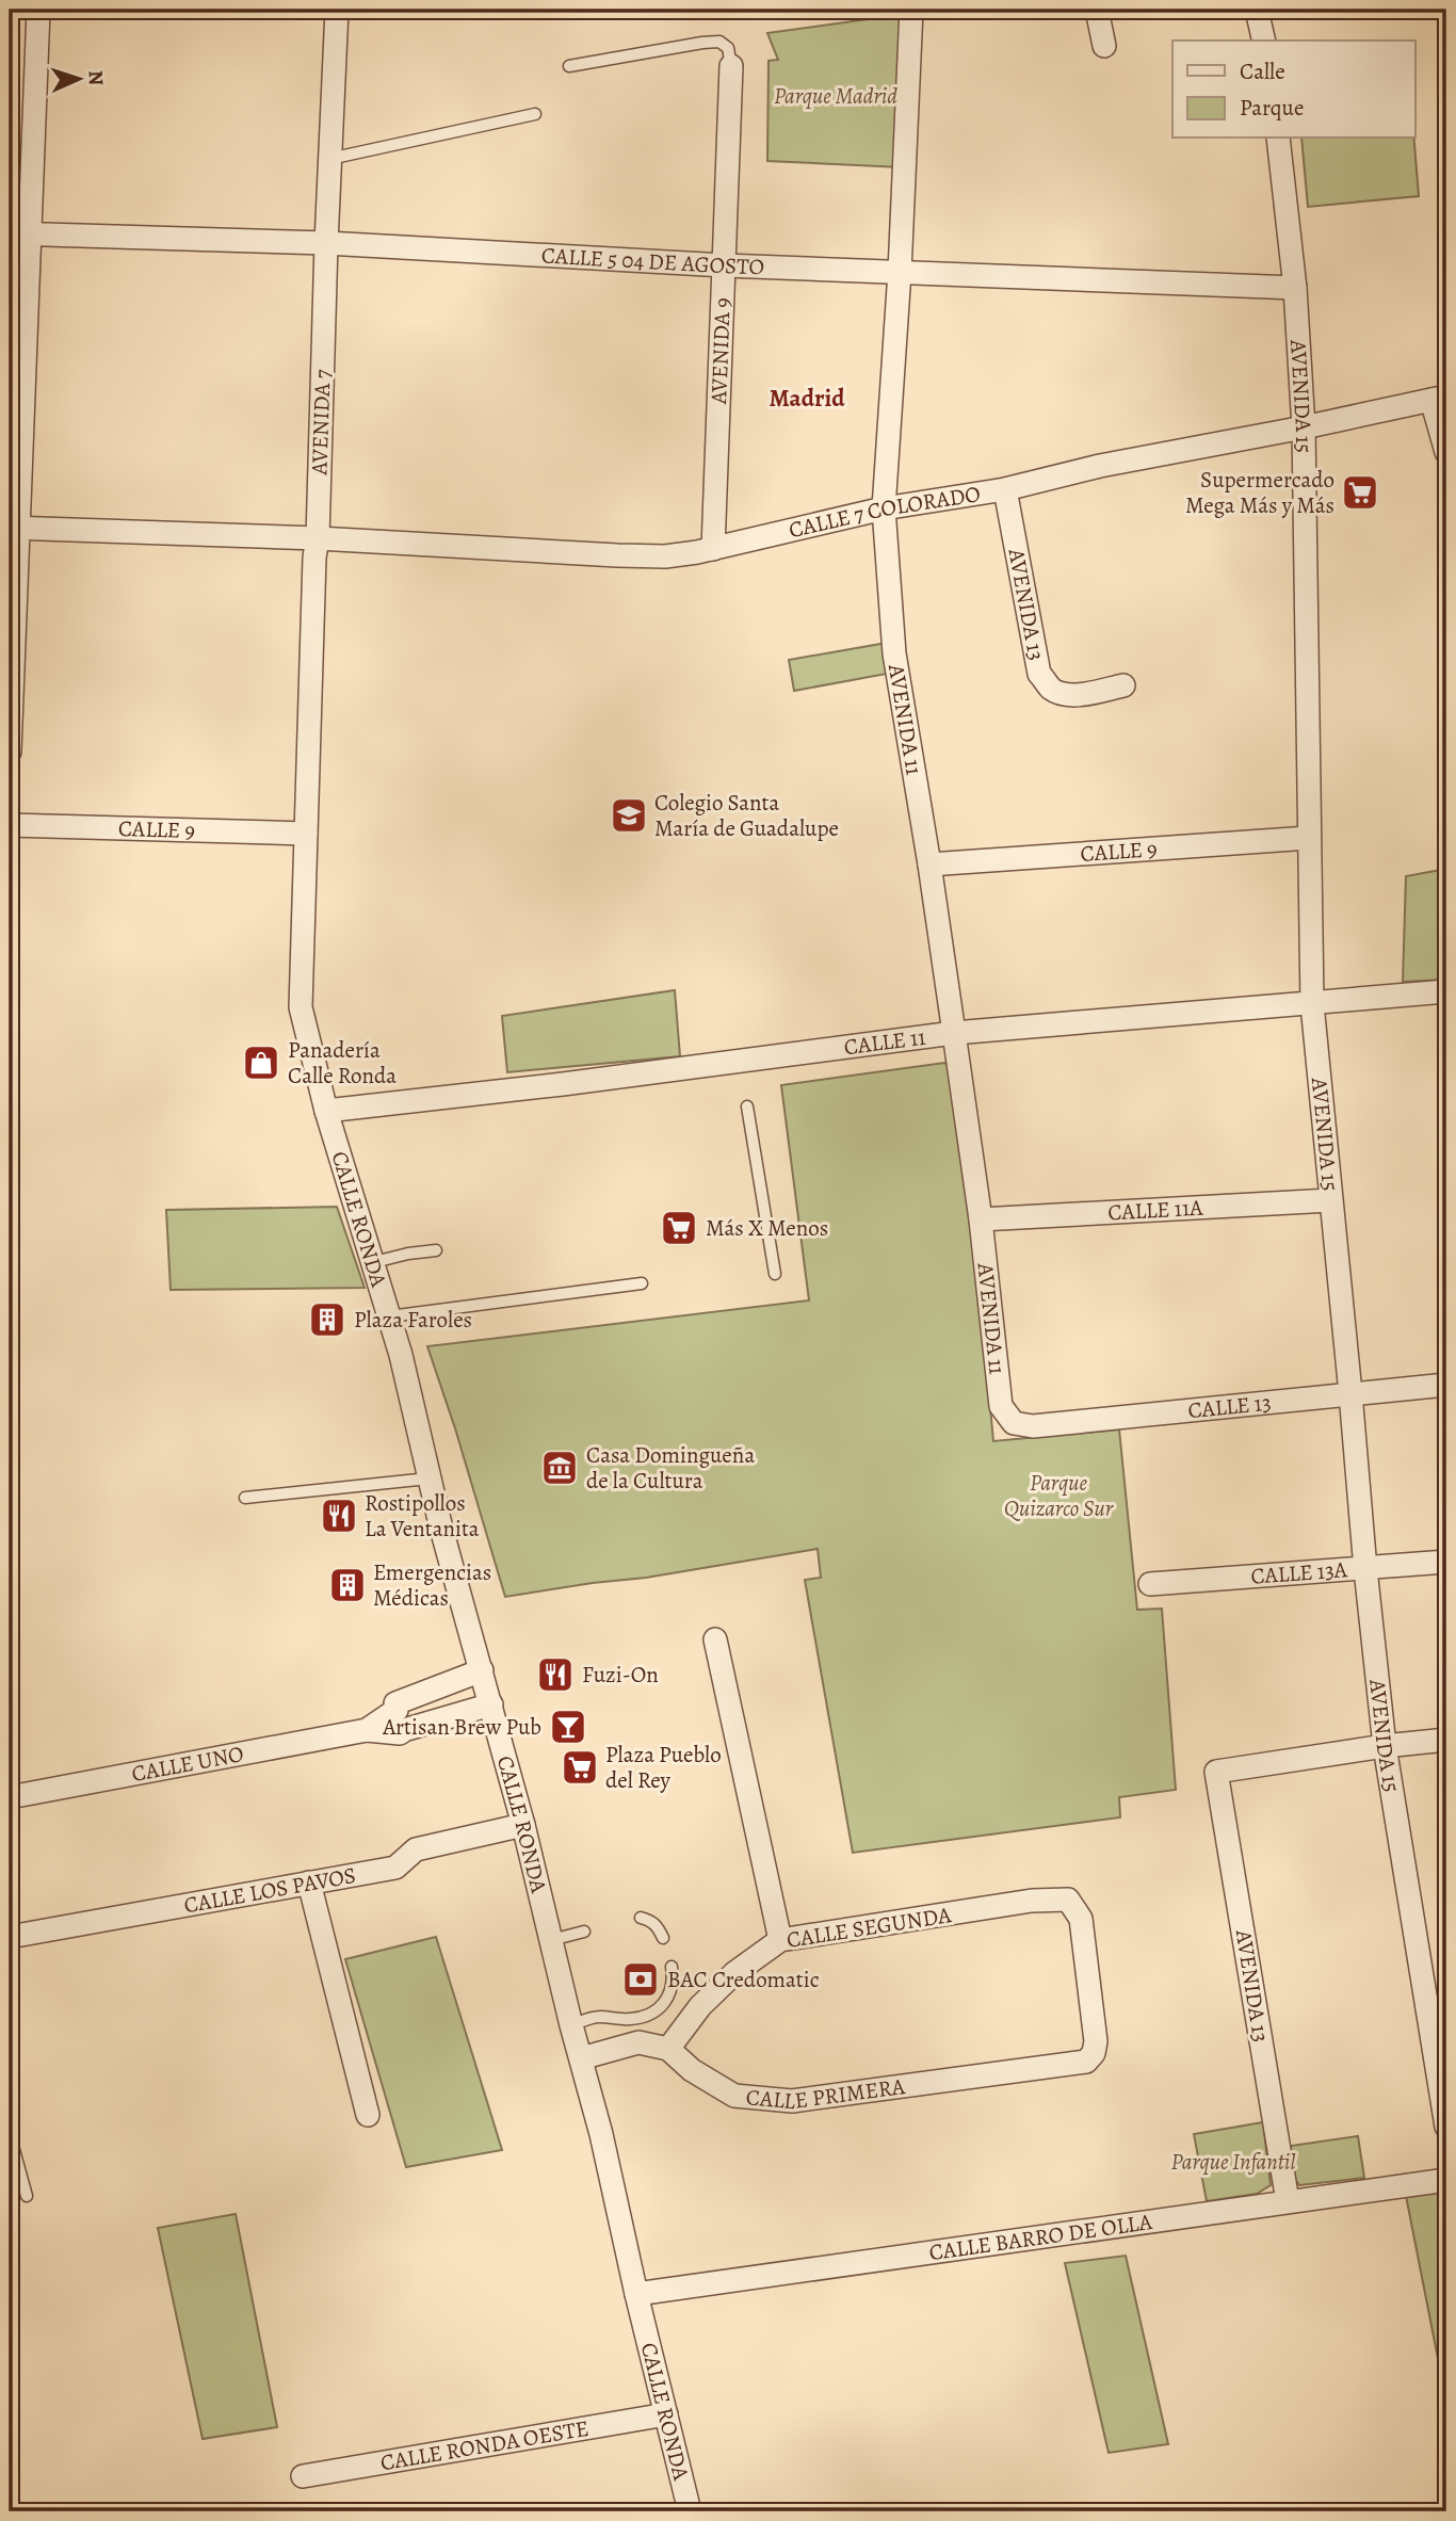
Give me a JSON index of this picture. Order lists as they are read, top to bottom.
{
  "streets": {
    "street": [
      "CALLE 5 04 DE AGOSTO",
      "AVENIDA 9",
      "AVENIDA 15",
      "AVENIDA 7",
      "CALLE 7 COLORADO",
      "AVENIDA 13",
      "AVENIDA 11",
      "CALLE 9",
      "CALLE 11",
      "CALLE 11A",
      "CALLE RONDA",
      "CALLE 13",
      "CALLE 13A",
      "CALLE UNO",
      "CALLE LOS PAVOS",
      "CALLE SEGUNDA",
      "CALLE PRIMERA",
      "CALLE BARRO DE OLLA",
      "CALLE RONDA OESTE"
    ]
  },
  "crossings": [
    ["CALLE 5 04 DE AGOSTO", "AVENIDA 9"],
    ["CALLE 5 04 DE AGOSTO", "AVENIDA 15"],
    ["CALLE 5 04 DE AGOSTO", "AVENIDA 7"],
    ["CALLE 5 04 DE AGOSTO", "AVENIDA 11"],
    ["AVENIDA 9", "CALLE 7 COLORADO"],
    ["AVENIDA 15", "CALLE 7 COLORADO"],
    ["AVENIDA 15", "AVENIDA 13"],
    ["AVENIDA 15", "CALLE 9"],
    ["AVENIDA 15", "CALLE 11"],
    ["AVENIDA 15", "CALLE 11A"],
    ["AVENIDA 15", "CALLE 13"],
    ["AVENIDA 15", "CALLE 13A"],
    ["AVENIDA 7", "CALLE 7 COLORADO"],
    ["AVENIDA 7", "CALLE 9"],
    ["AVENIDA 7", "CALLE RONDA"],
    ["CALLE 7 COLORADO", "AVENIDA 13"],
    ["CALLE 7 COLORADO", "AVENIDA 11"],
    ["AVENIDA 13", "CALLE BARRO DE OLLA"],
    ["AVENIDA 11", "CALLE 9"],
    ["AVENIDA 11", "CALLE 11"],
    ["AVENIDA 11", "CALLE 11A"],
    ["AVENIDA 11", "CALLE 13"],
    ["CALLE 9", "CALLE RONDA"],
    ["CALLE 11", "CALLE RONDA"],
    ["CALLE RONDA", "CALLE UNO"],
    ["CALLE RONDA", "CALLE LOS PAVOS"],
    ["CALLE RONDA", "CALLE BARRO DE OLLA"],
    ["CALLE RONDA", "CALLE RONDA OESTE"],
    ["CALLE SEGUNDA", "CALLE PRIMERA"]
  ],
  "districts": ["Madrid"],
  "parks": ["Parque Madrid", "Parque Quizarco Sur", "Parque Infantil"],
  "places": {
    "supermarket": ["Supermercado Mega Más y Más", "Más X Menos", "Plaza Pueblo del Rey"],
    "school or university": ["Colegio Santa María de Guadalupe"],
    "shop": ["Panadería Calle Ronda"],
    "building": ["Plaza Faroles", "Emergencias Médicas"],
    "museum": ["Casa Domingueña de la Cultura"],
    "restaurant": ["Rostipollos La Ventanita", "Fuzi-On"],
    "bar": ["Artisan Brew Pub"],
    "bank": ["BAC Credomatic"]
  },
  "legend": ["Calle", "Parque"],
  "north": "right"
}
